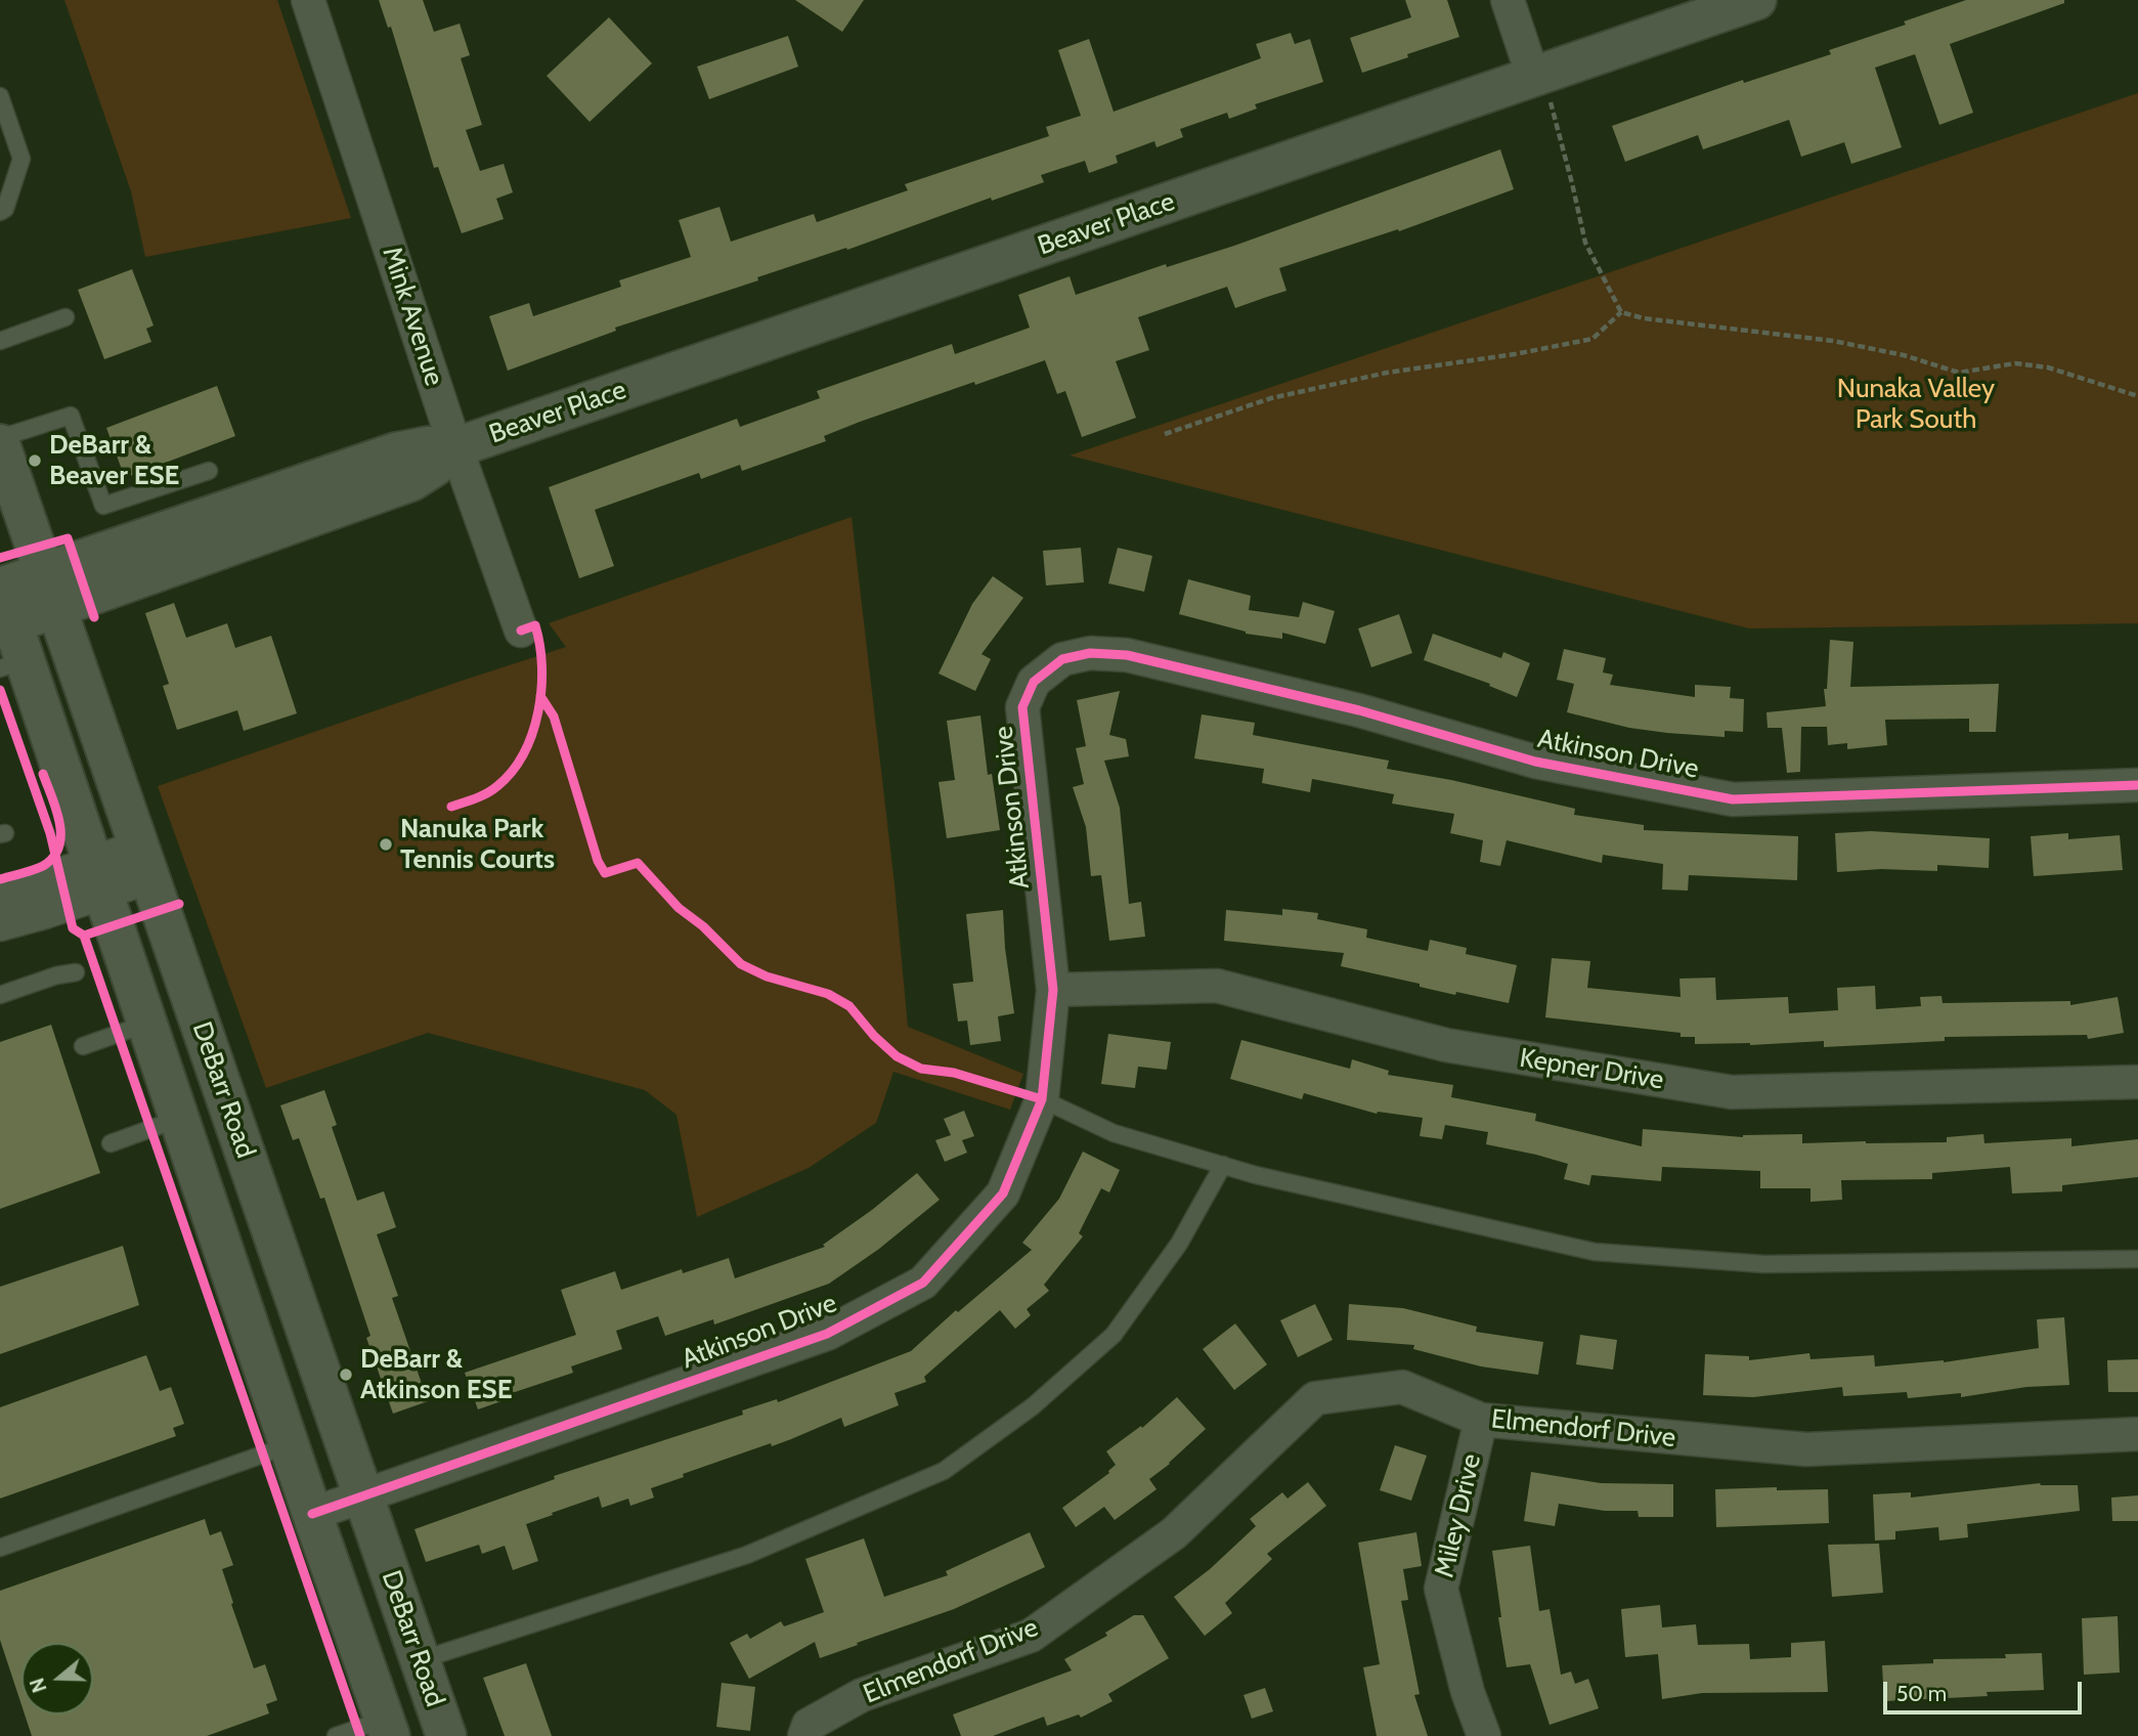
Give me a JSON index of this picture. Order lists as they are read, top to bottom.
{
  "streets": {
    "main road": ["Beaver Place", "DeBarr Road"],
    "street": [
      "Mink Avenue",
      "Atkinson Drive",
      "Kepner Drive",
      "Elmendorf Drive",
      "Miley Drive"
    ]
  },
  "crossings": [
    ["Beaver Place", "Mink Avenue"],
    ["Beaver Place", "DeBarr Road"],
    ["Atkinson Drive", "Kepner Drive"],
    ["Atkinson Drive", "DeBarr Road"],
    ["Elmendorf Drive", "Miley Drive"]
  ],
  "parks": ["Nunaka Valley Park South"],
  "places": ["DeBarr & Beaver ESE", "Nanuka Park Tennis Courts", "DeBarr & Atkinson ESE"],
  "scale_bar": "50 m",
  "north": "left"
}
